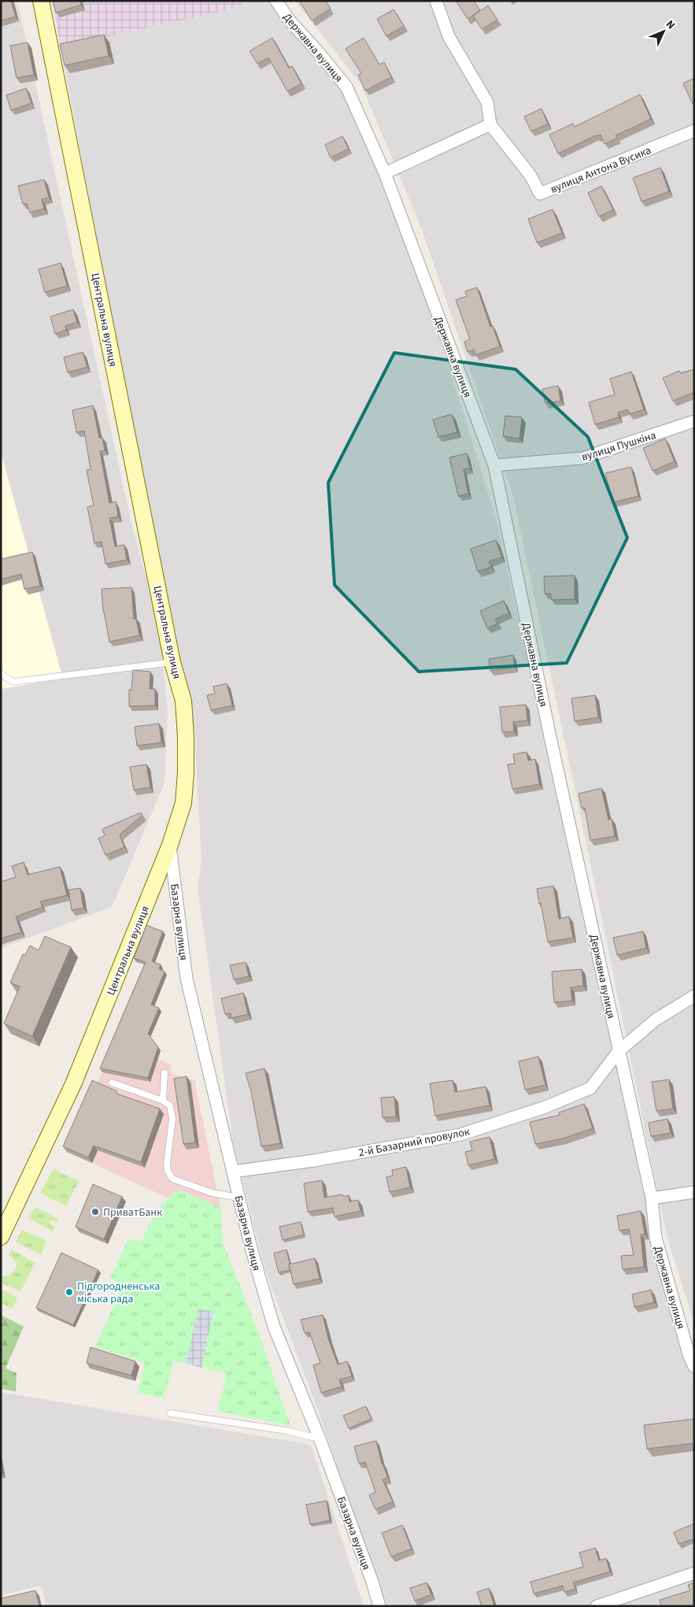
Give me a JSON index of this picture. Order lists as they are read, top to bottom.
{
  "streets": {
    "main road": ["Центральна вулиця"],
    "street": [
      "Державна вулиця",
      "вулиця Антона Вусика",
      "вулиця Пушкіна",
      "Базарна вулиця",
      "2-й Базарний провулок"
    ]
  },
  "crossings": [
    ["Державна вулиця", "вулиця Пушкіна"],
    ["Державна вулиця", "2-й Базарний провулок"],
    ["Центральна вулиця", "Базарна вулиця"],
    ["Базарна вулиця", "2-й Базарний провулок"]
  ],
  "places": ["ПриватБанк", "Підгородненська міська рада"],
  "north": "top right"
}
